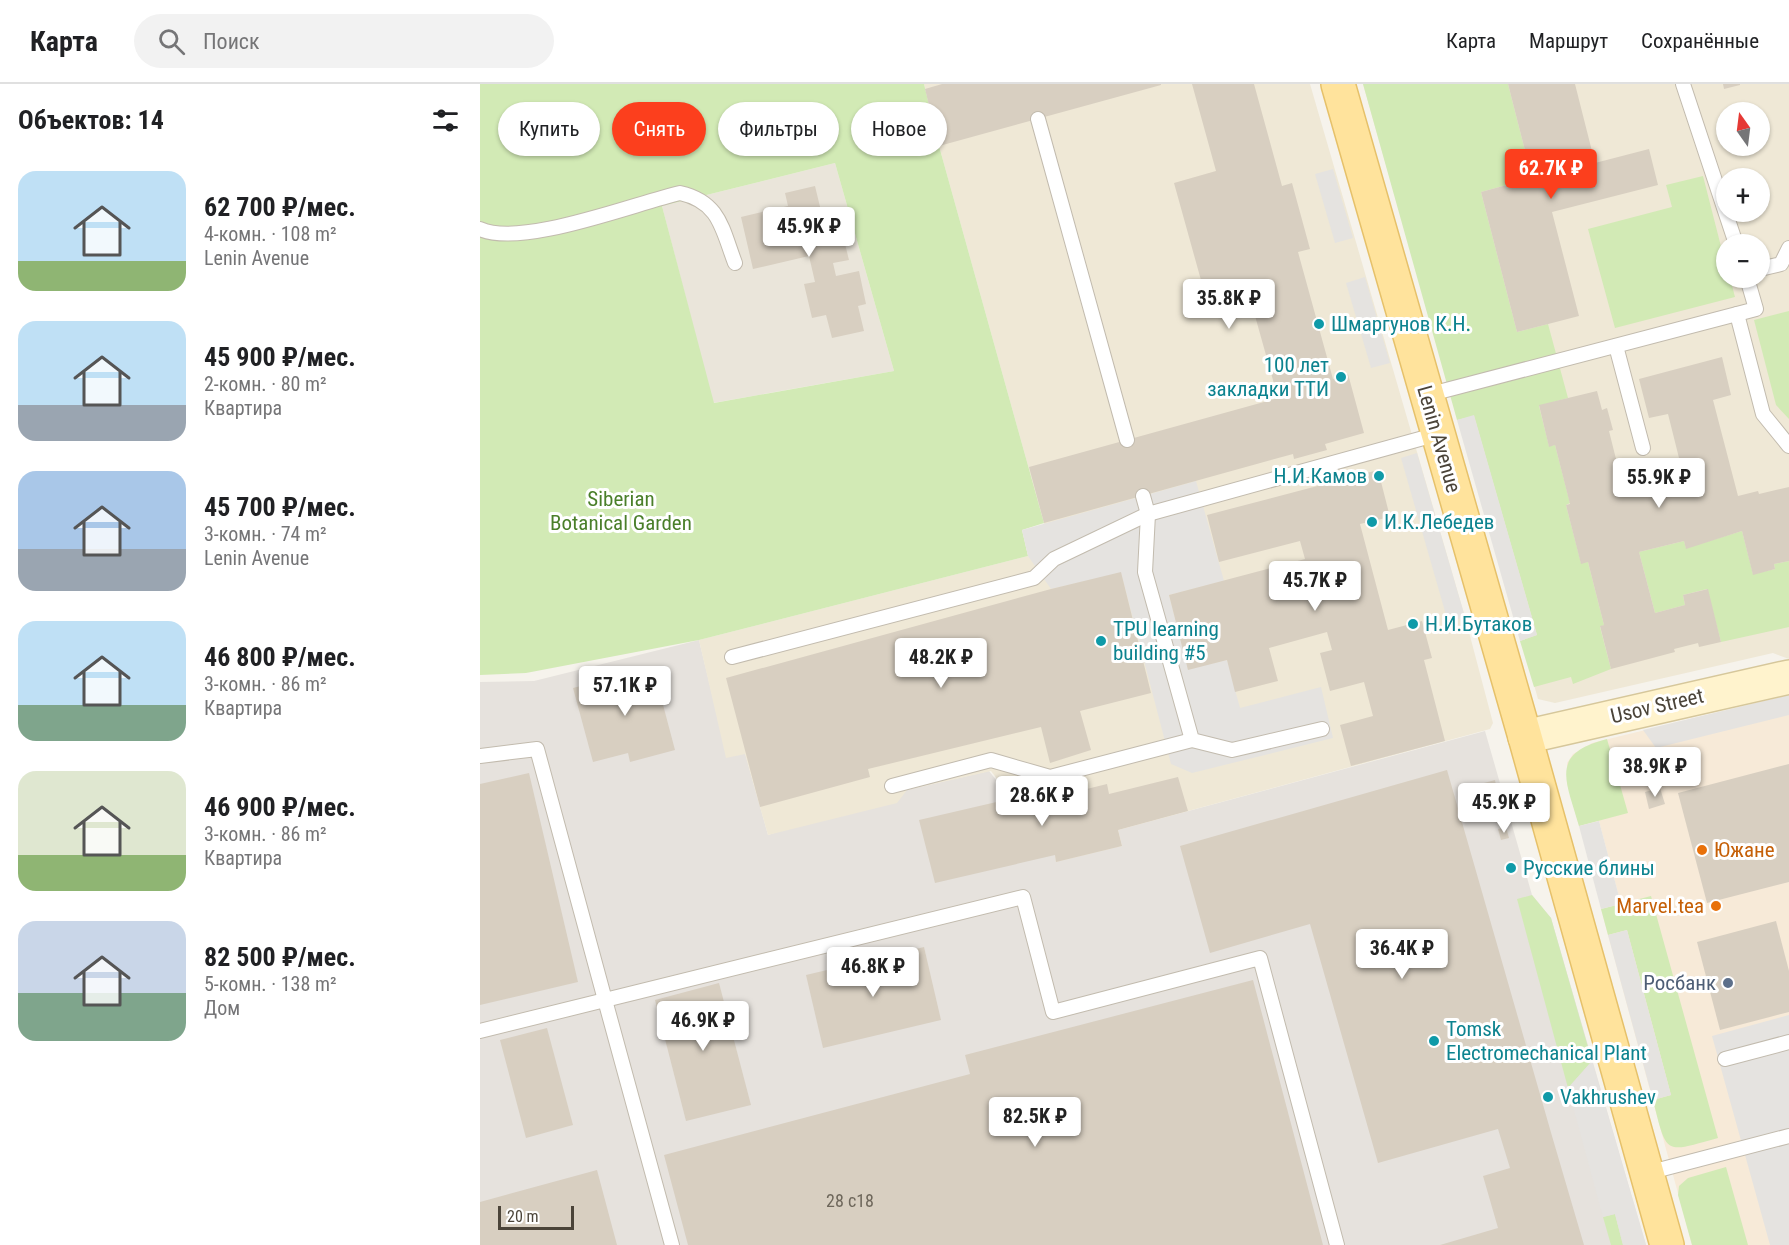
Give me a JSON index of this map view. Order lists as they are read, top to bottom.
{
  "streets": {
    "main road": ["Lenin Avenue", "Usov Street"]
  },
  "crossings": [
    ["Lenin Avenue", "Usov Street"]
  ],
  "parks": ["Siberian Botanical Garden"],
  "places": [
    "Шмаргунов К.Н.",
    "100 лет закладки ТТИ",
    "Н.И.Камов",
    "И.К.Лебедев",
    "Н.И.Бутаков",
    "TPU learning building #5",
    "Южане",
    "Русские блины",
    "Marvel.tea",
    "Росбанк",
    "Tomsk Electromechanical Plant",
    "Vakhrushev"
  ],
  "house_numbers": ["28 c18"],
  "scale_bar": "20 m",
  "north": "top",
  "page": {
    "header": "Карта",
    "search": "Поиск",
    "nav": ["Карта", "Маршрут", "Сохранённые"],
    "heading": "Объектов: 14",
    "map_buttons": ["+", "−"],
    "chip": [
      "Купить",
      "Снять",
      "Фильтры",
      "Новое"
    ],
    "price": [
      "62.7K ₽",
      "45.9K ₽",
      "35.8K ₽",
      "55.9K ₽",
      "45.7K ₽",
      "48.2K ₽",
      "57.1K ₽",
      "38.9K ₽",
      "28.6K ₽",
      "45.9K ₽",
      "36.4K ₽",
      "46.8K ₽",
      "46.9K ₽",
      "82.5K ₽"
    ],
    "list": [
      {
        "name": "62 700 ₽/мес.",
        "note": "4-комн. · 108 m² · Lenin Avenue"
      },
      {
        "name": "45 900 ₽/мес.",
        "note": "2-комн. · 80 m² · Квартира"
      },
      {
        "name": "45 700 ₽/мес.",
        "note": "3-комн. · 74 m² · Lenin Avenue"
      },
      {
        "name": "46 800 ₽/мес.",
        "note": "3-комн. · 86 m² · Квартира"
      },
      {
        "name": "46 900 ₽/мес.",
        "note": "3-комн. · 86 m² · Квартира"
      },
      {
        "name": "82 500 ₽/мес.",
        "note": "5-комн. · 138 m² · Дом"
      }
    ],
    "scale": "20 m"
  }
}
